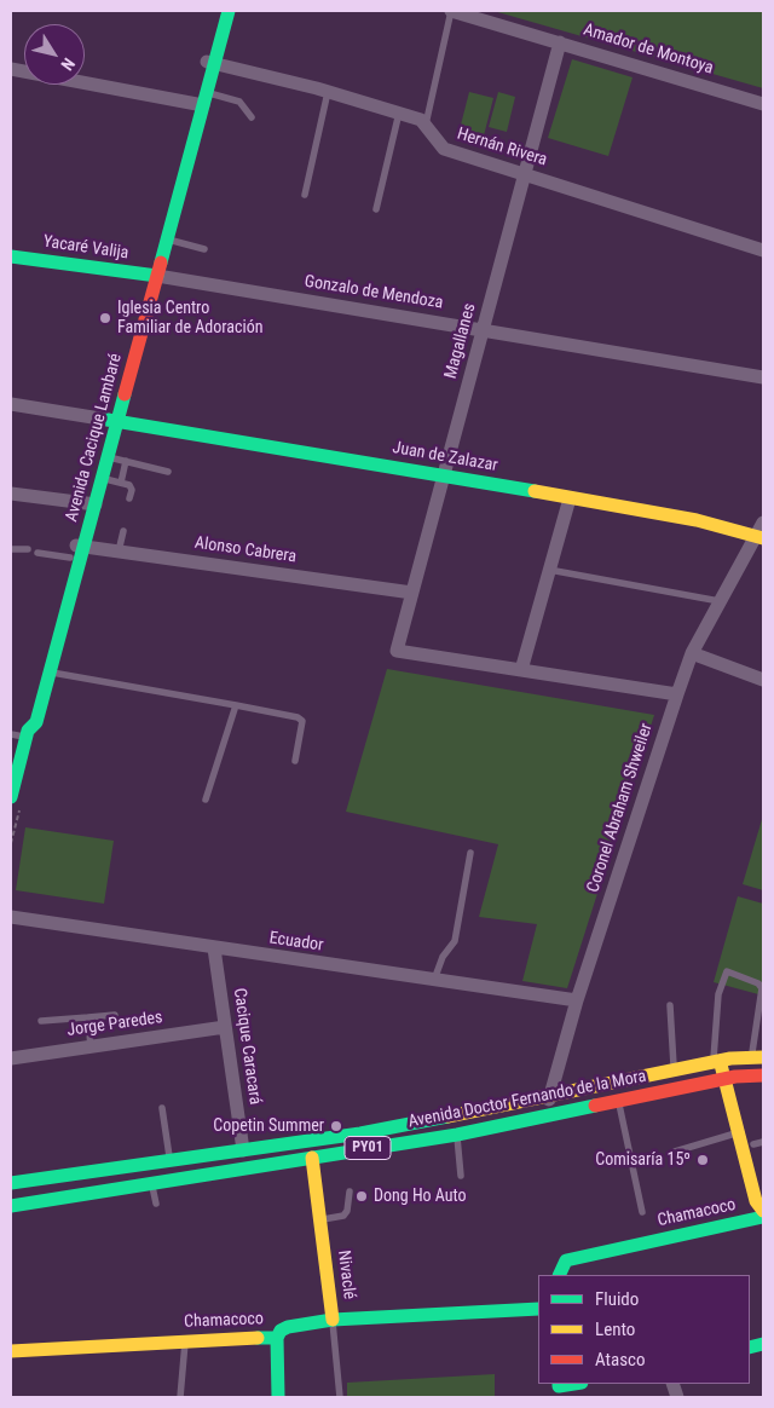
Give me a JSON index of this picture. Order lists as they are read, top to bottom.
{
  "streets": {
    "main road": [
      "Yacaré Valija",
      "Avenida Cacique Lambaré",
      "Juan de Zalazar",
      "Avenida Doctor Fernando de la Mora",
      "PY01",
      "Chamacoco",
      "Nivaclé"
    ],
    "street": [
      "Amador de Montoya",
      "Hernán Rivera",
      "Gonzalo de Mendoza",
      "Magallanes",
      "Alonso Cabrera",
      "Coronel Abraham Shweiler",
      "Ecuador",
      "Jorge Paredes",
      "Cacique Caracará"
    ]
  },
  "crossings": [
    ["Amador de Montoya", "Magallanes"],
    ["Hernán Rivera", "Magallanes"],
    ["Hernán Rivera", "Avenida Cacique Lambaré"],
    ["Yacaré Valija", "Gonzalo de Mendoza"],
    ["Yacaré Valija", "Avenida Cacique Lambaré"],
    ["Gonzalo de Mendoza", "Magallanes"],
    ["Gonzalo de Mendoza", "Avenida Cacique Lambaré"],
    ["Magallanes", "Juan de Zalazar"],
    ["Magallanes", "Alonso Cabrera"],
    ["Avenida Cacique Lambaré", "Juan de Zalazar"],
    ["Avenida Cacique Lambaré", "Alonso Cabrera"],
    ["Juan de Zalazar", "Coronel Abraham Shweiler"],
    ["Coronel Abraham Shweiler", "Ecuador"],
    ["Coronel Abraham Shweiler", "Avenida Doctor Fernando de la Mora"],
    ["Ecuador", "Cacique Caracará"],
    ["Jorge Paredes", "Cacique Caracará"],
    ["Cacique Caracará", "Avenida Doctor Fernando de la Mora"],
    ["Avenida Doctor Fernando de la Mora", "Nivaclé"],
    ["Chamacoco", "Nivaclé"]
  ],
  "places": [
    "Iglesia Centro Familiar de Adoración",
    "Copetin Summer",
    "Comisaría 15º",
    "Dong Ho Auto"
  ],
  "legend": ["Fluido", "Lento", "Atasco"],
  "north": "bottom right"
}
